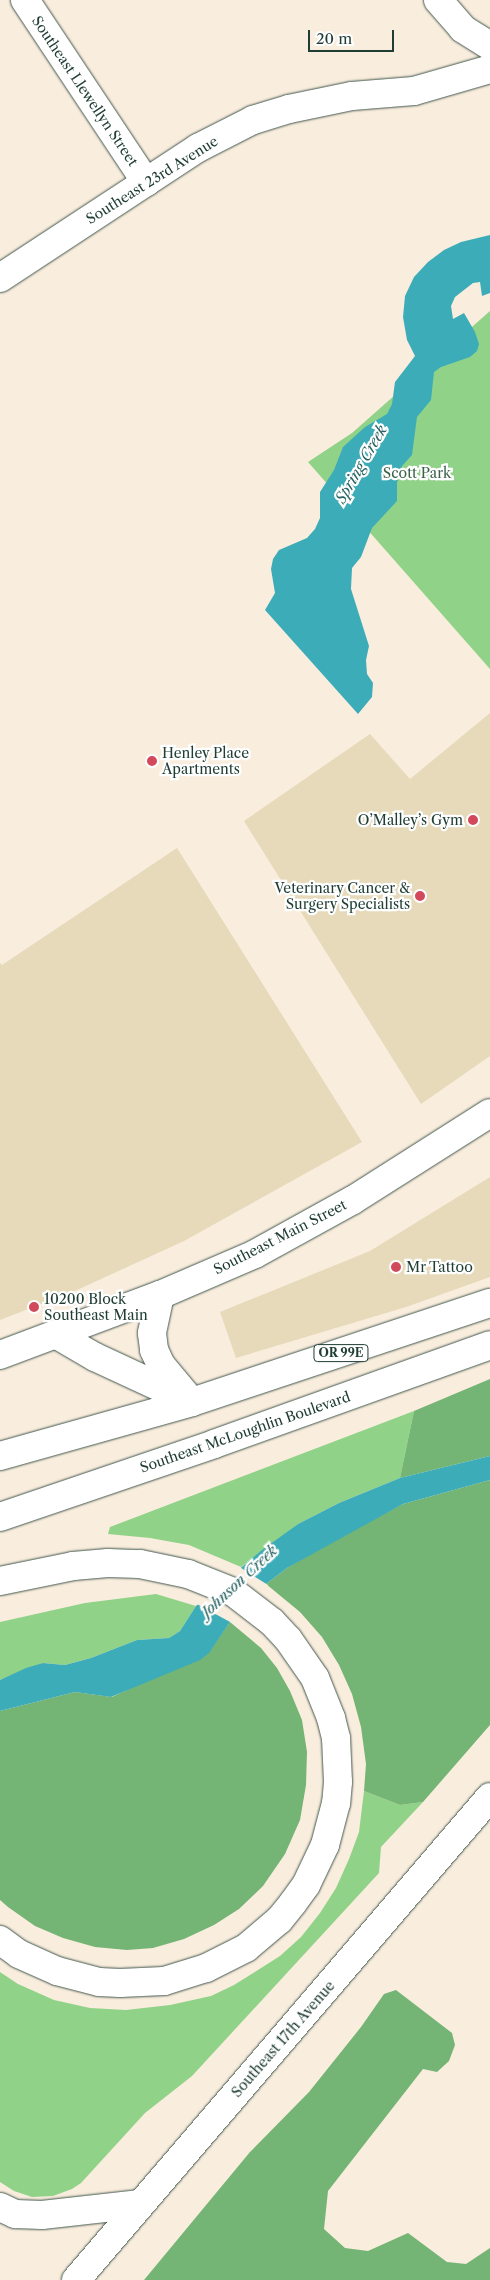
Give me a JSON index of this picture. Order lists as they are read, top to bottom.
{
  "streets": {
    "main road": [
      "Southeast Llewellyn Street",
      "Southeast 23rd Avenue",
      "Southeast Main Street",
      "OR 99E",
      "Southeast McLoughlin Boulevard",
      "Southeast 17th Avenue"
    ]
  },
  "crossings": [
    ["Southeast Llewellyn Street", "Southeast 23rd Avenue"]
  ],
  "water": ["Spring Creek", "Johnson Creek"],
  "parks": ["Scott Park"],
  "places": [
    "Henley Place Apartments",
    "O’Malley’s Gym",
    "Veterinary Cancer & Surgery Specialists",
    "Mr Tattoo",
    "10200 Block Southeast Main"
  ],
  "scale_bar": "20 m"
}
